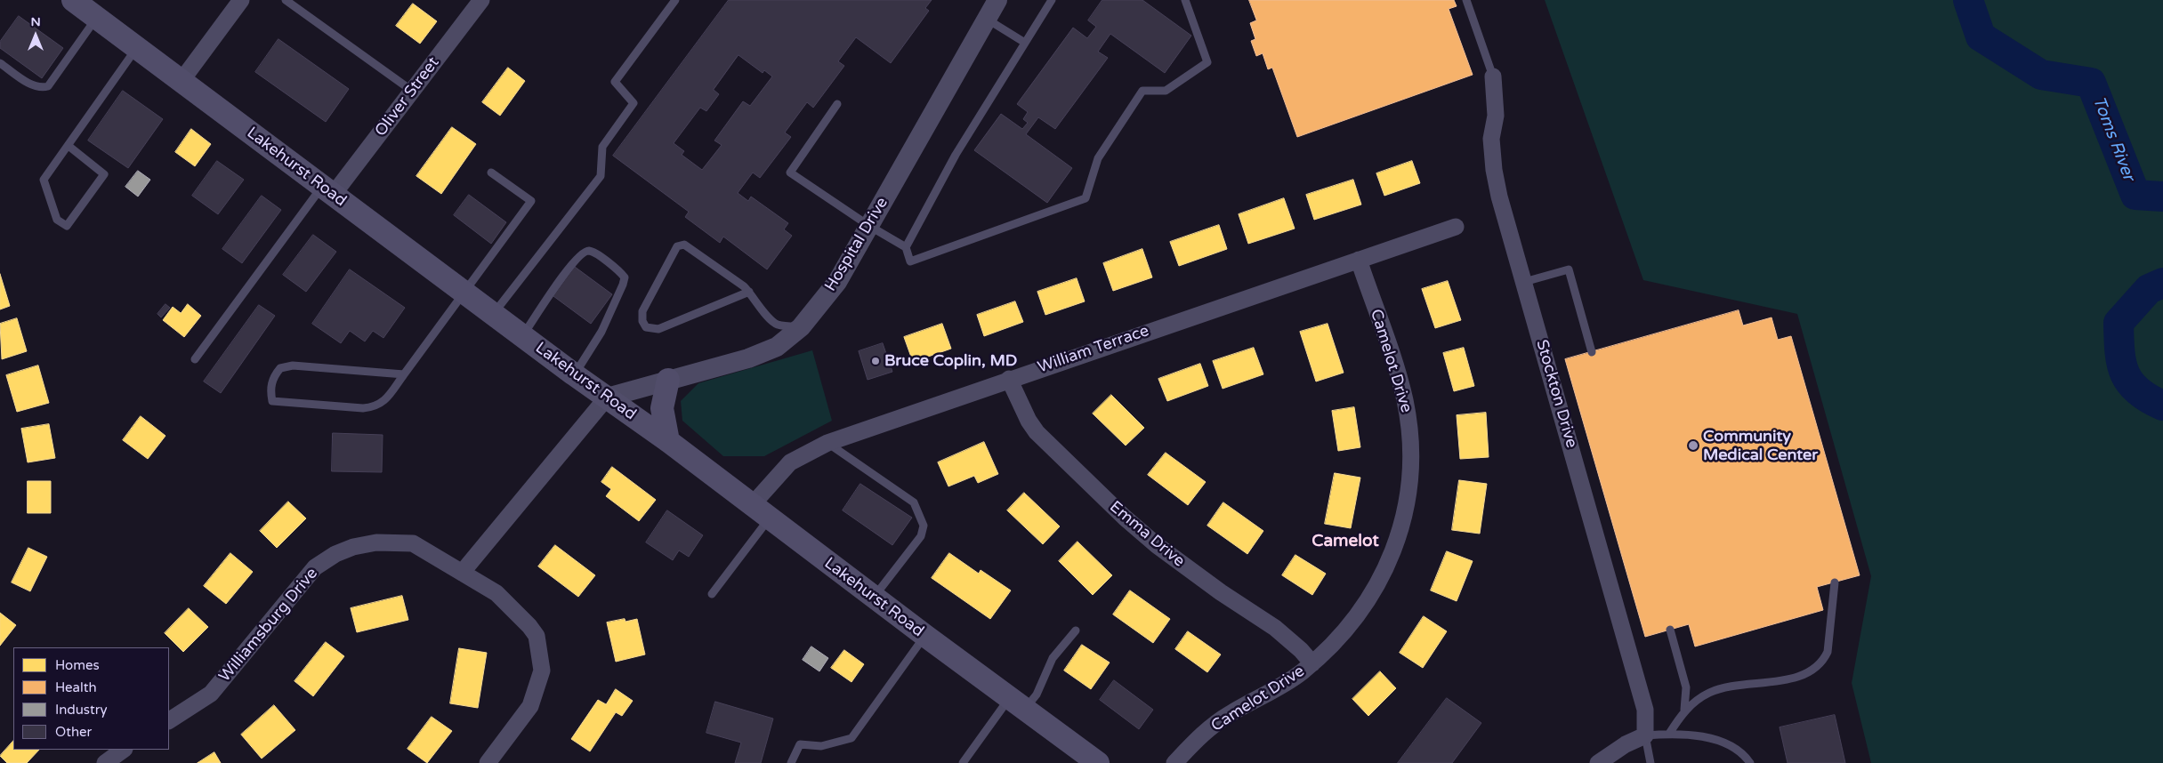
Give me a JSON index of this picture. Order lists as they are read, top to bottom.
{
  "streets": {
    "main road": ["Lakehurst Road"],
    "street": [
      "Oliver Street",
      "Hospital Drive",
      "William Terrace",
      "Camelot Drive",
      "Stockton Drive",
      "Emma Drive",
      "Williamsburg Drive"
    ]
  },
  "crossings": [
    ["Oliver Street", "Lakehurst Road"],
    ["Lakehurst Road", "Hospital Drive"],
    ["Lakehurst Road", "William Terrace"],
    ["William Terrace", "Camelot Drive"],
    ["William Terrace", "Emma Drive"],
    ["Camelot Drive", "Emma Drive"]
  ],
  "districts": ["Camelot"],
  "water": ["Toms River"],
  "places": ["Bruce Coplin, MD", "Community Medical Center"],
  "legend": [
    "Homes",
    "Health",
    "Industry",
    "Other"
  ],
  "north": "top"
}
